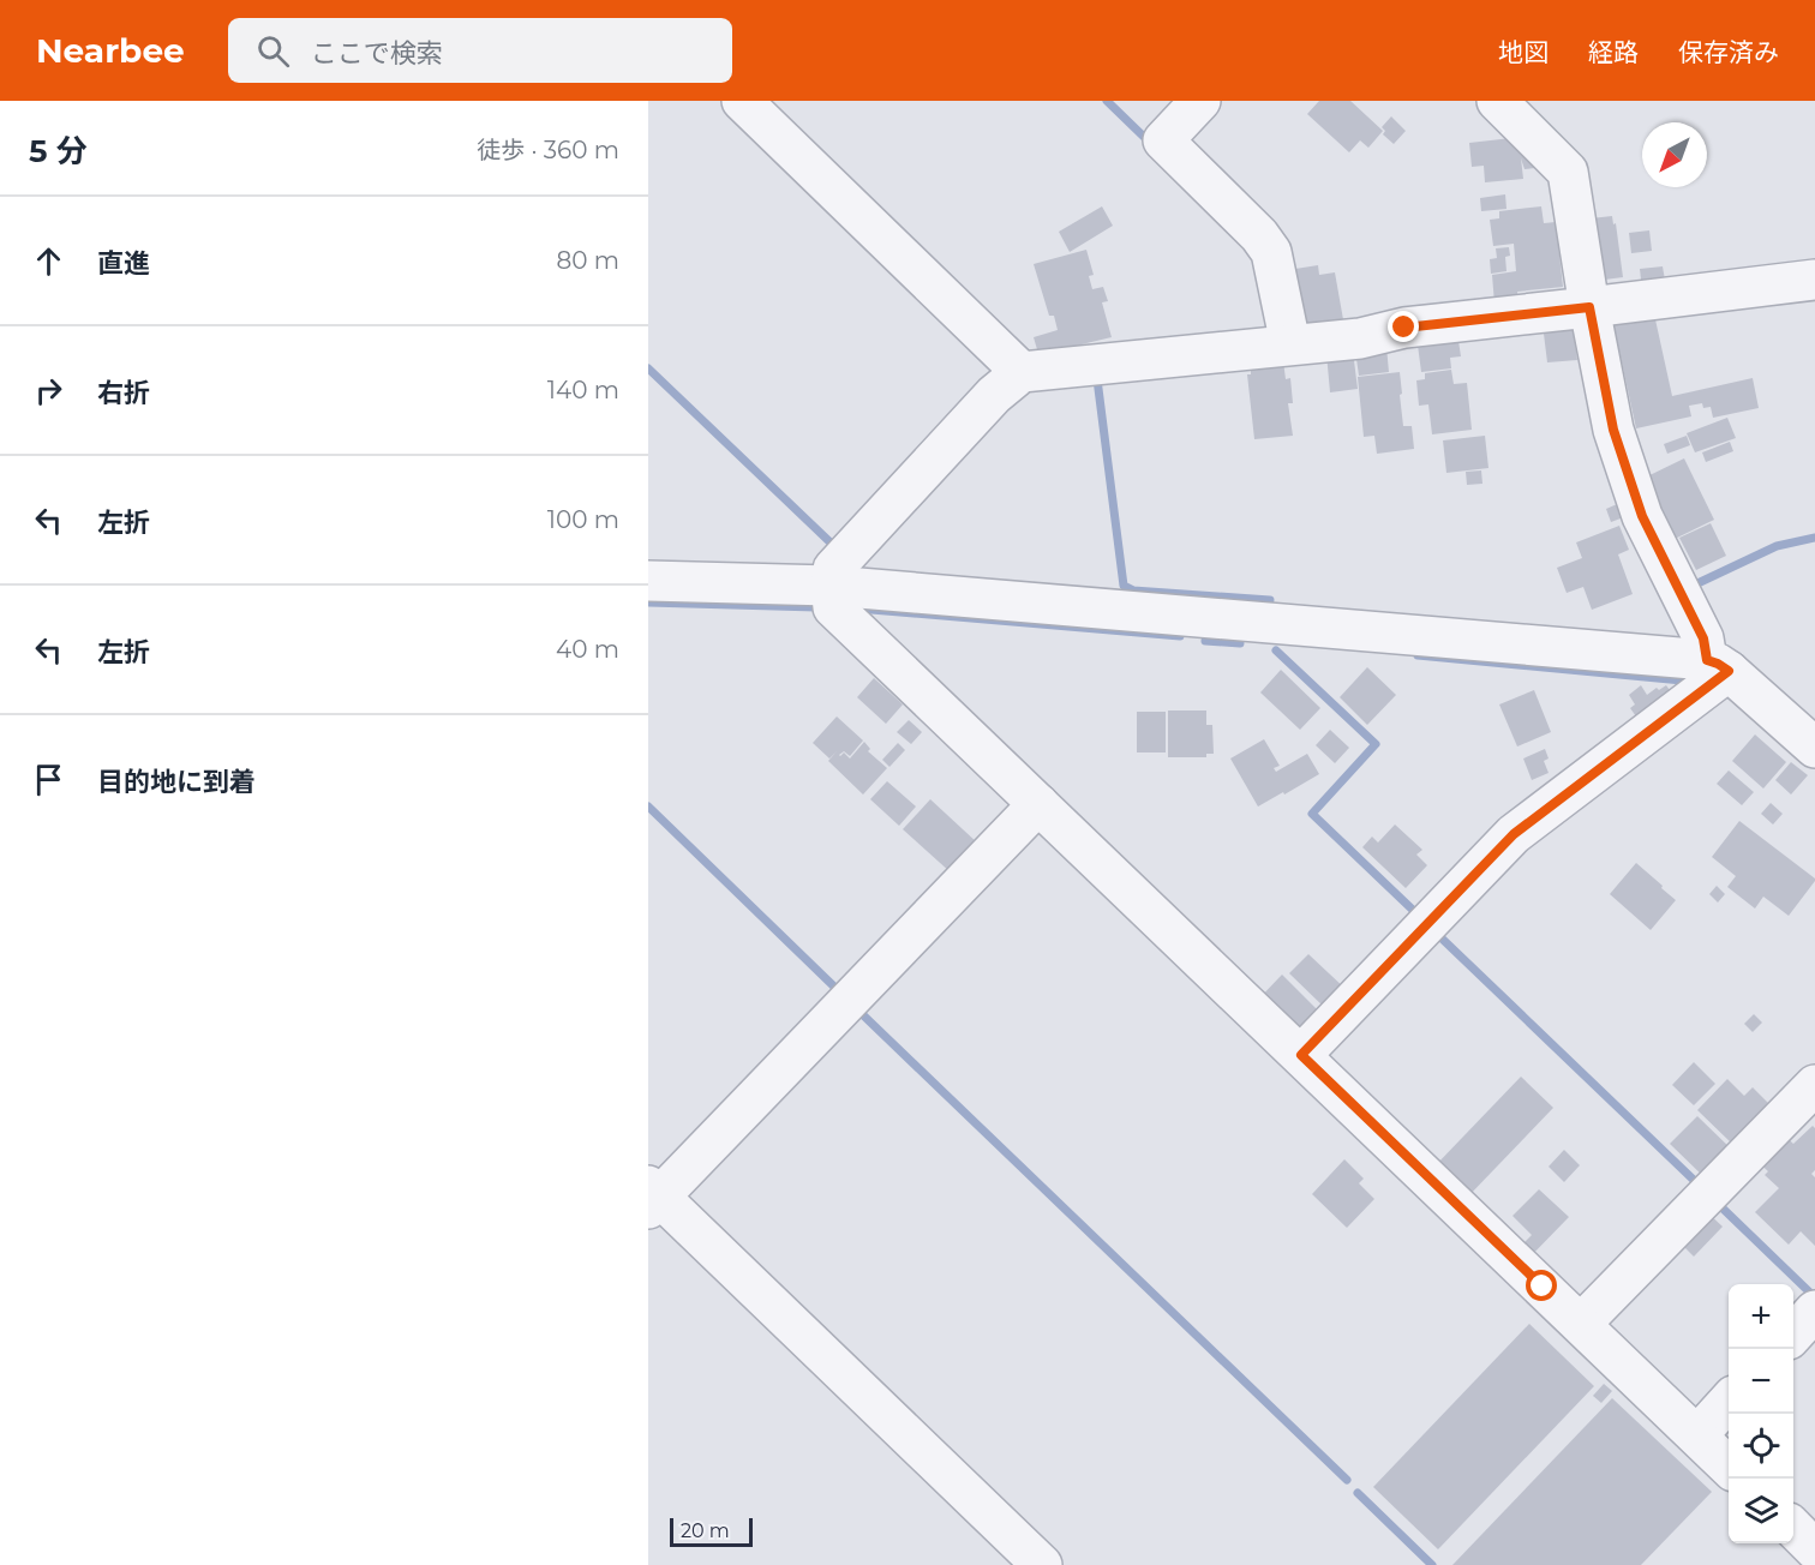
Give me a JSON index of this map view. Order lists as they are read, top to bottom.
{
  "scale_bar": "20 m",
  "north": "bottom left",
  "page": {
    "header": "Nearbee",
    "search": "ここで検索",
    "nav": ["地図", "経路", "保存済み"],
    "heading": ["5 分", "徒歩 · 360 m"],
    "list": [
      ["直進", "80 m"],
      ["右折", "140 m"],
      ["左折", "100 m"],
      ["左折", "40 m"],
      "目的地に到着"
    ],
    "map_buttons": ["+", "−"],
    "scale": "20 m"
  }
}
